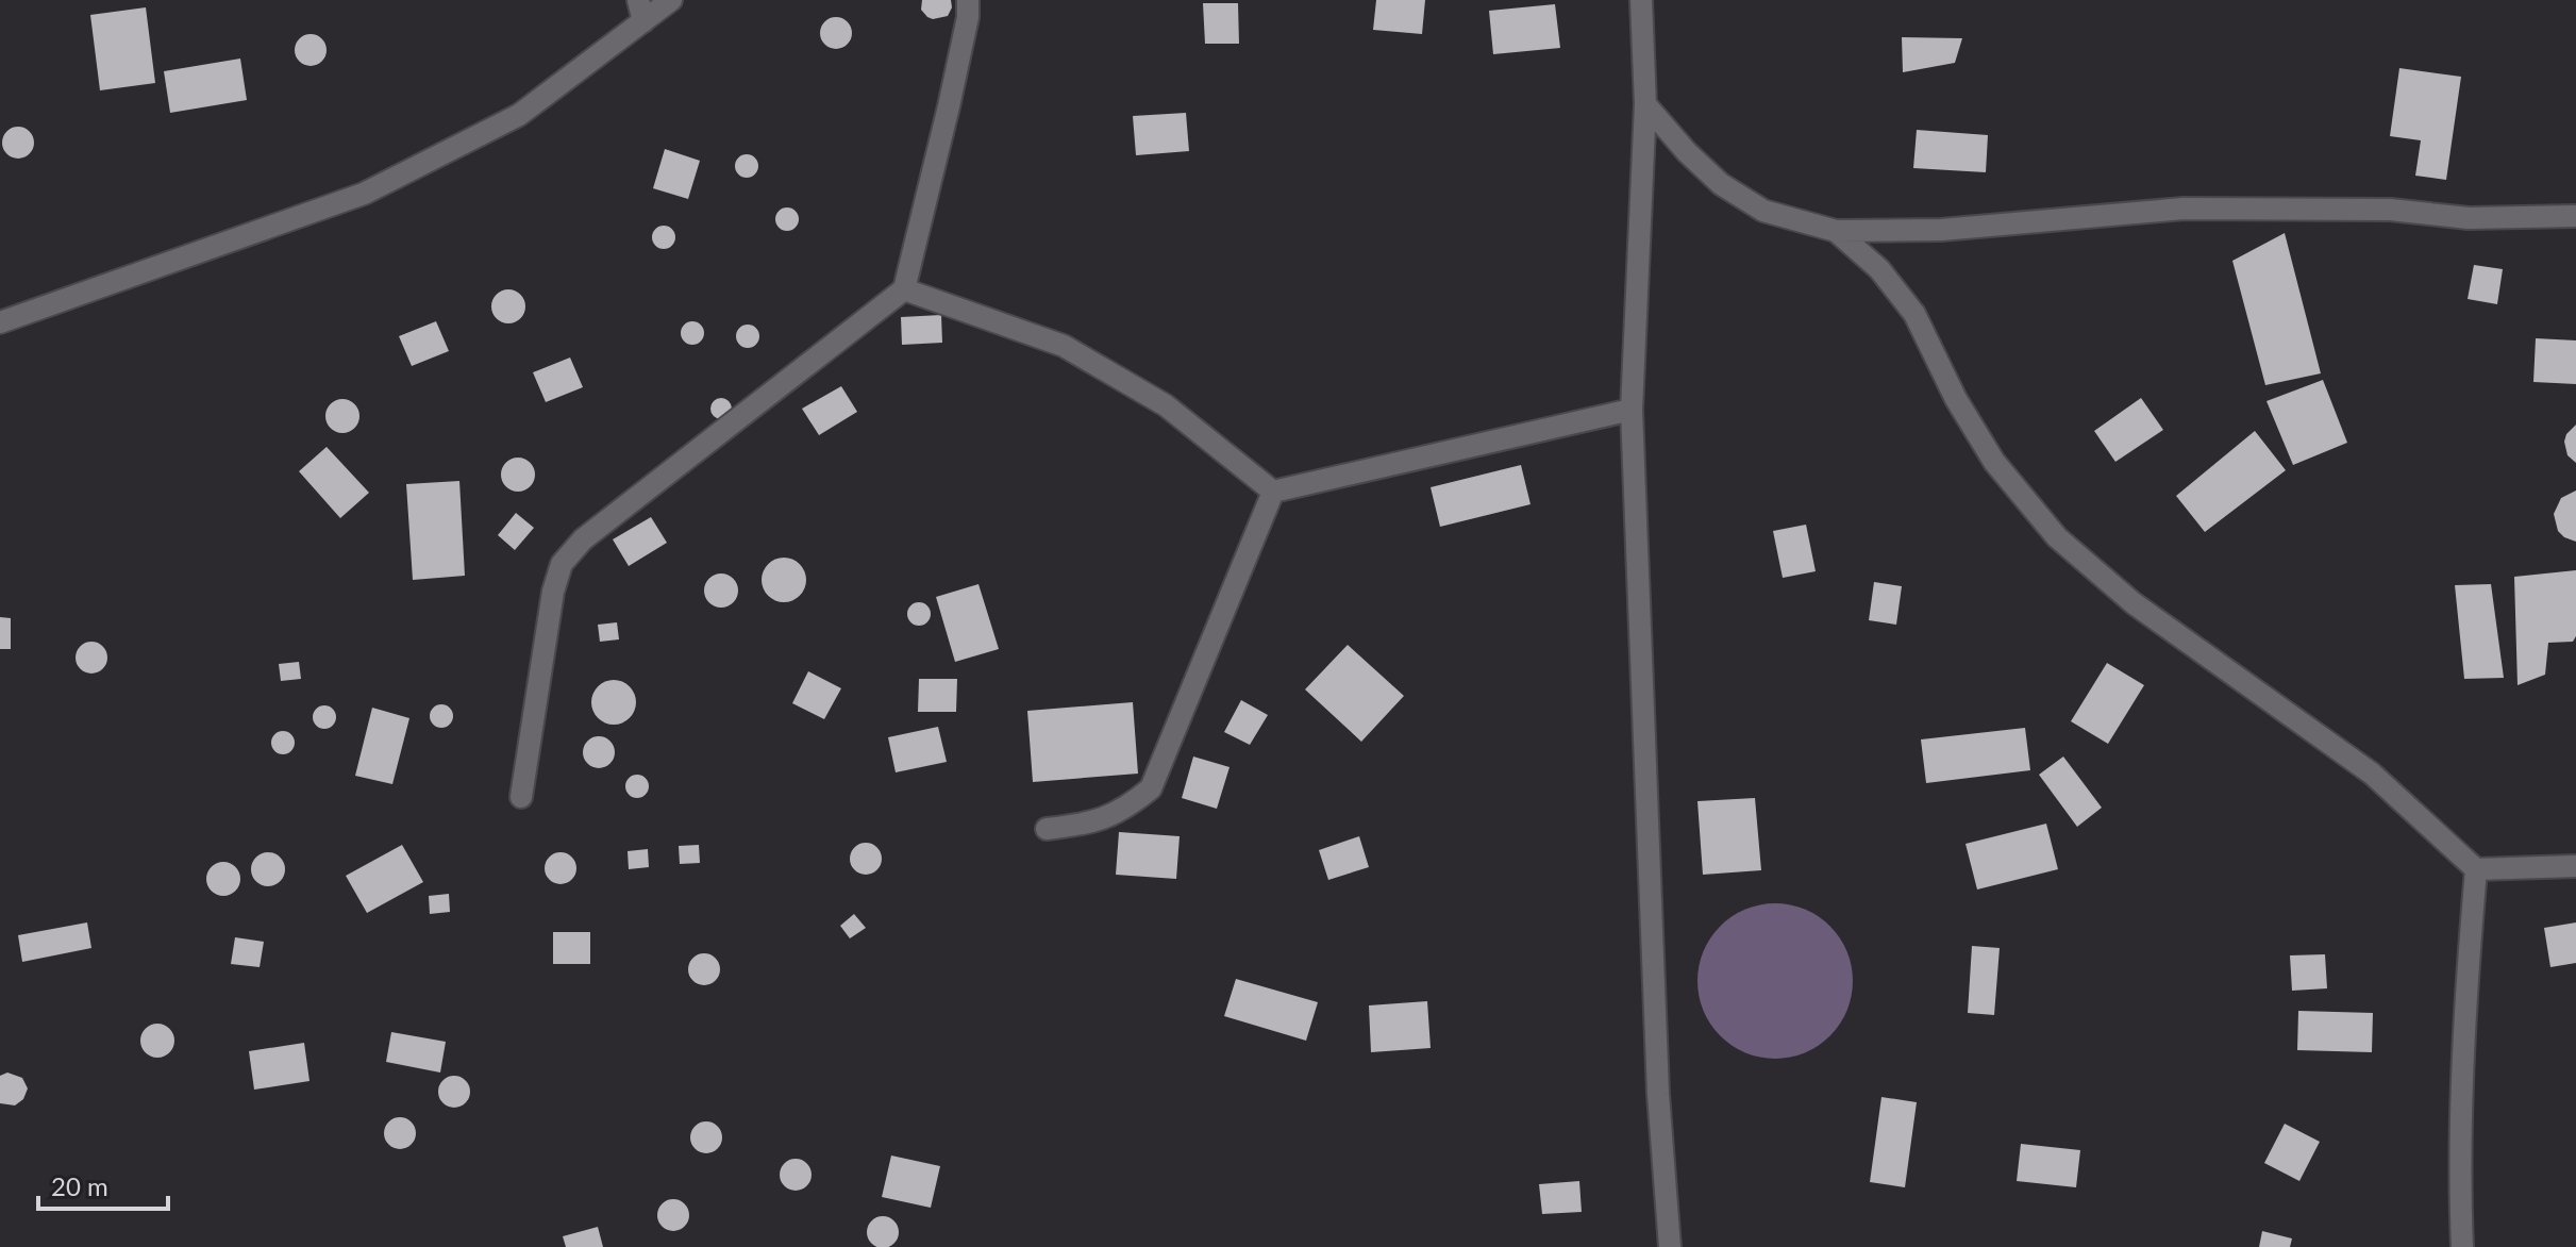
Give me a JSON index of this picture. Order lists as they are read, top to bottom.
{
  "scale_bar": "20 m"
}
